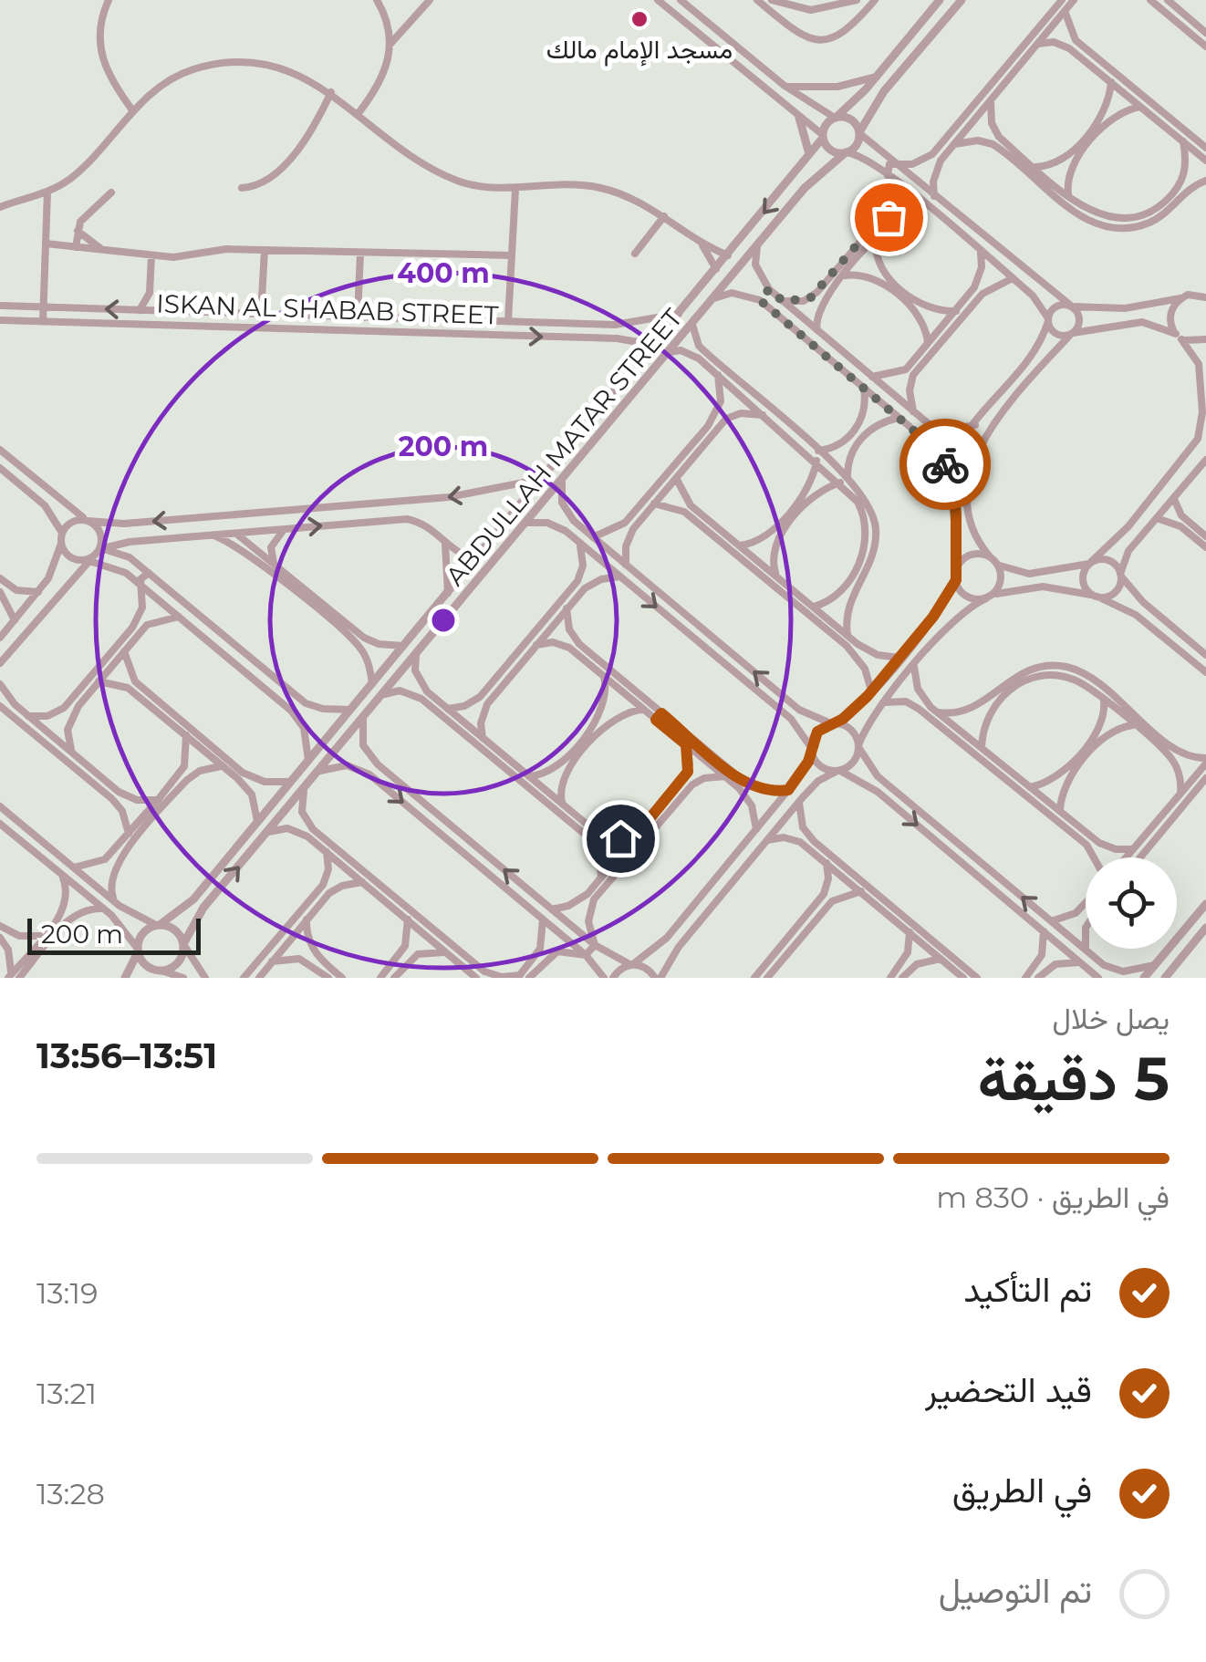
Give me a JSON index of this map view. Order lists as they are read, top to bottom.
{
  "streets": {
    "street": ["ISKAN AL SHABAB STREET", "ABDULLAH MATAR STREET"]
  },
  "crossings": [
    ["ISKAN AL SHABAB STREET", "ABDULLAH MATAR STREET"]
  ],
  "places": ["مسجد الإمام مالك"],
  "scale_bar": "200 m",
  "page": {
    "scale": "200 m",
    "heading": ["5 دقيقة", "يصل خلال", "13:51–13:56"],
    "bar": "في الطريق · 830 m",
    "list": [
      ["تم التأكيد", "13:19"],
      ["قيد التحضير", "13:21"],
      ["في الطريق", "13:28"],
      "تم التوصيل"
    ]
  },
  "rings": ["400 m", "200 m"]
}
